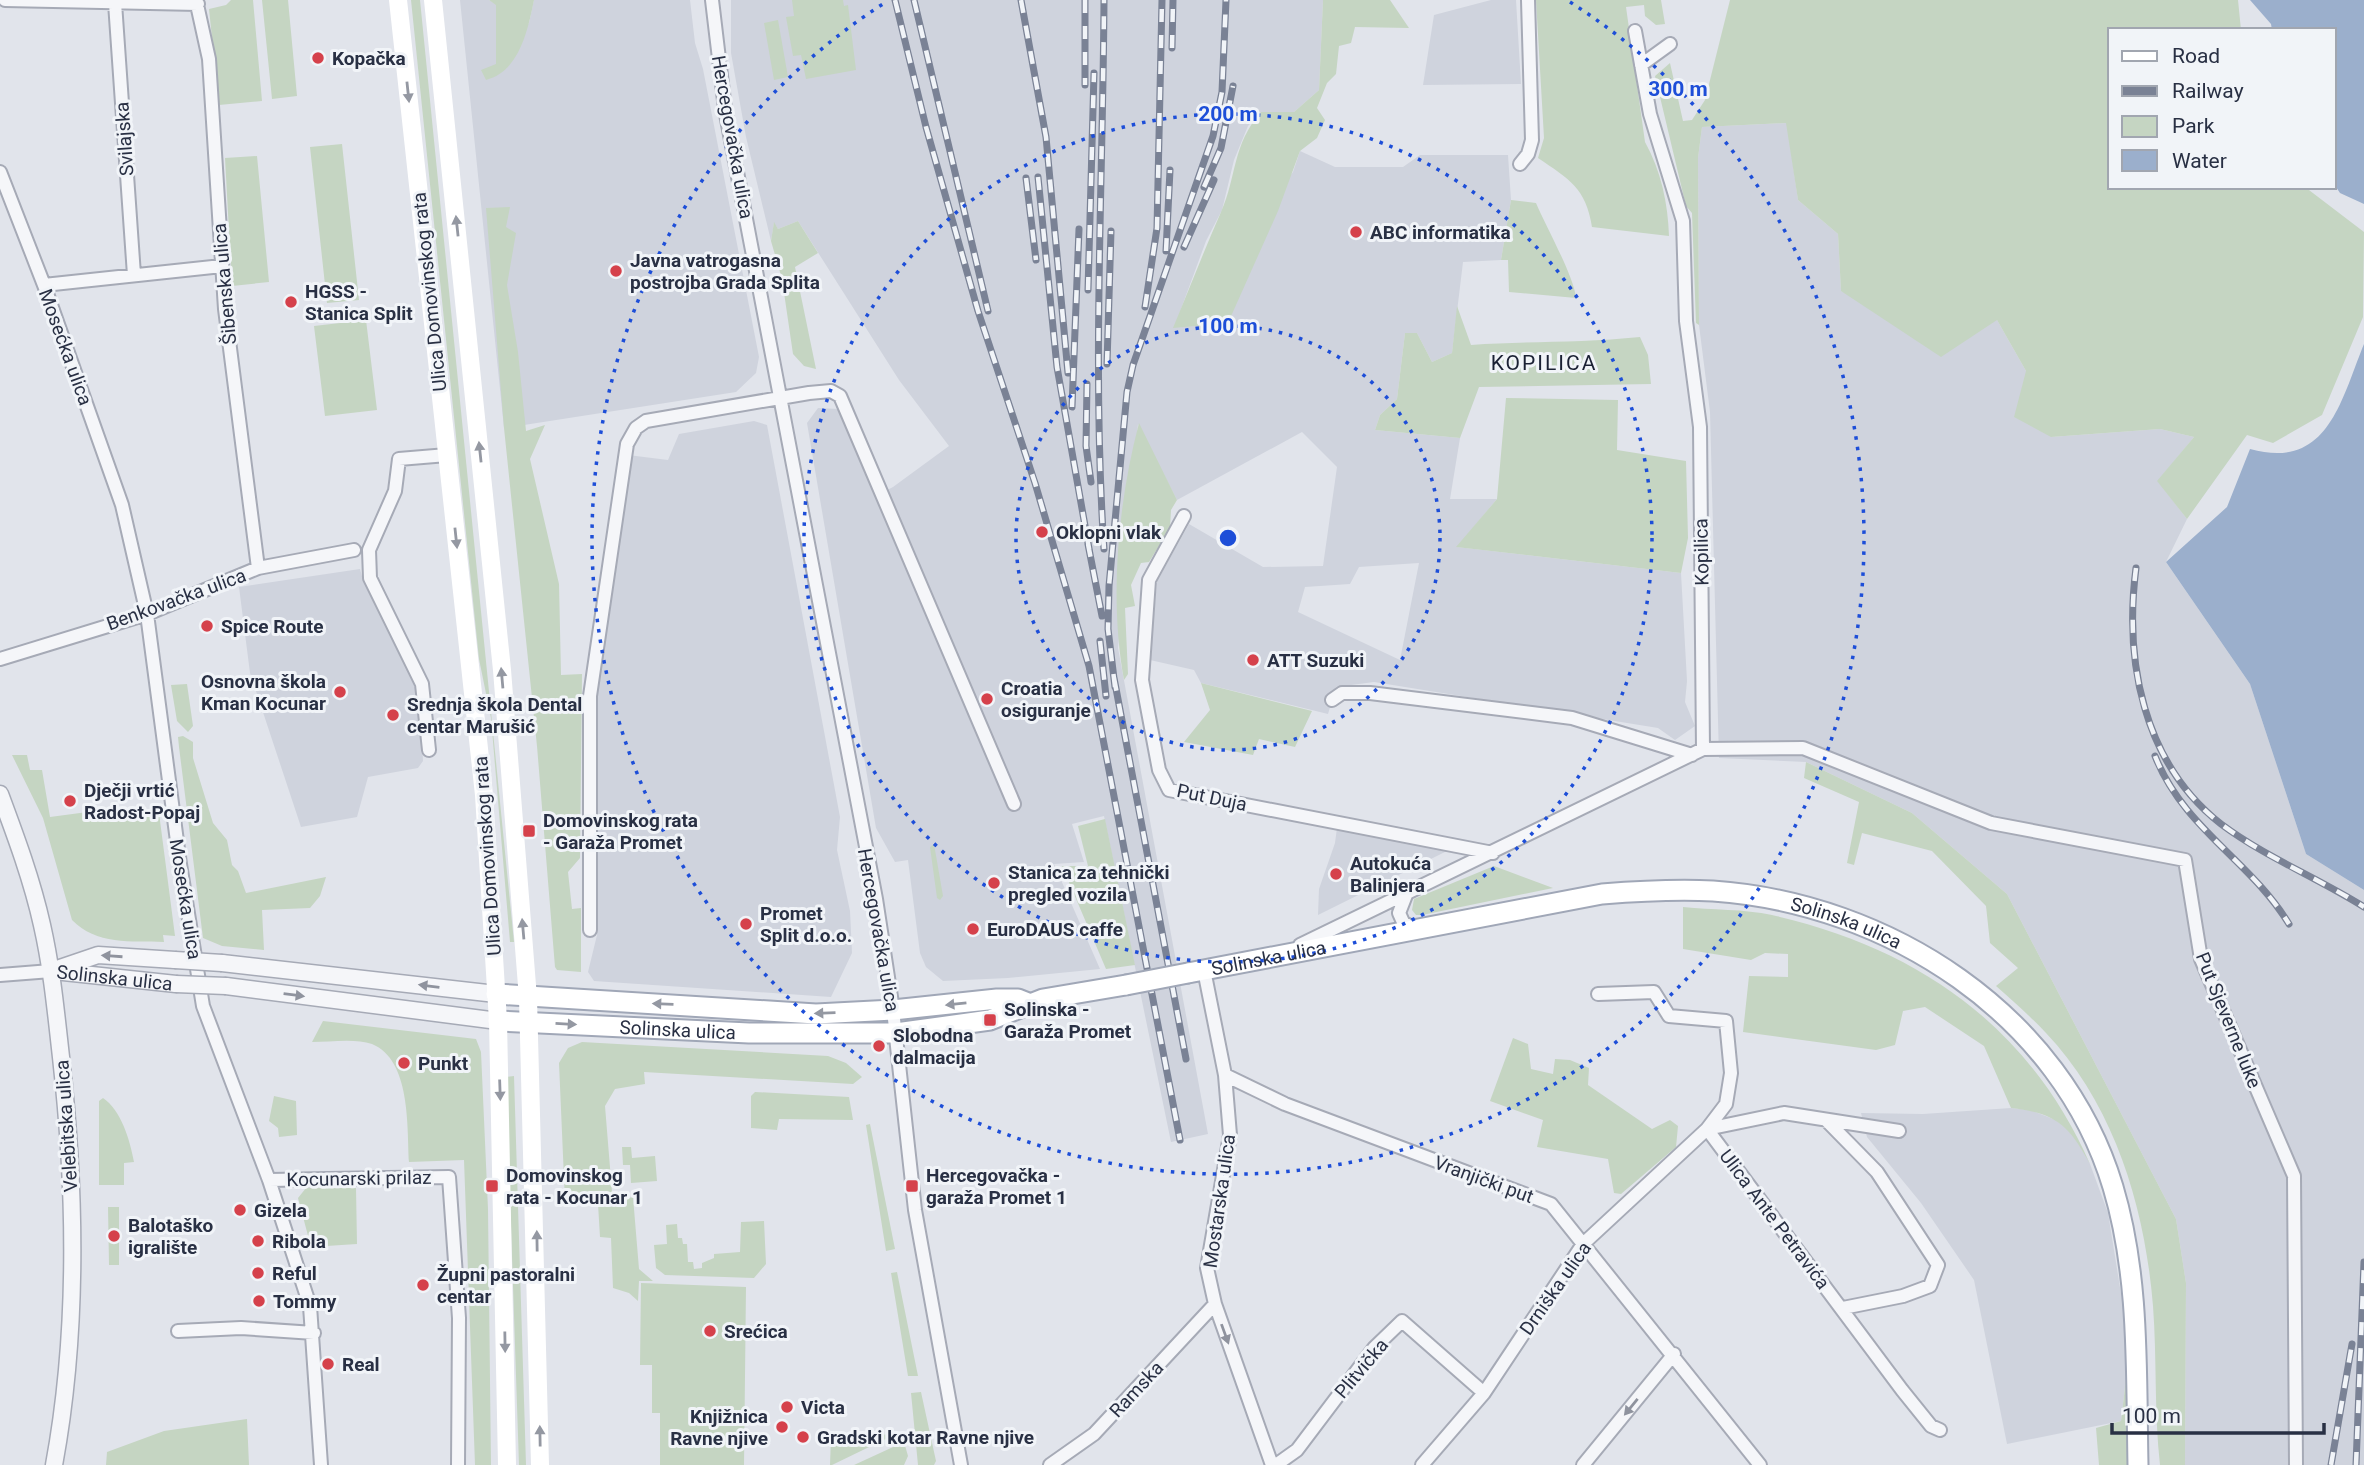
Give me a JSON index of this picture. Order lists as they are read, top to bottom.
{
  "streets": {
    "main road": ["Ulica Domovinskog rata", "Solinska ulica"],
    "street": [
      "Hercegovačka ulica",
      "Svilajska",
      "Šibenska ulica",
      "Mosećka ulica",
      "Kopilica",
      "Benkovačka ulica",
      "Put Duja",
      "Put Sjeverne luke",
      "Velebitska ulica",
      "Kocunarski prilaz",
      "Vranjički put",
      "Mostarska ulica",
      "Ulica Ante Petravića",
      "Drniška ulica",
      "Plitvička",
      "Ramska"
    ]
  },
  "crossings": [
    ["Hercegovačka ulica", "Solinska ulica"],
    ["Šibenska ulica", "Benkovačka ulica"],
    ["Ulica Domovinskog rata", "Solinska ulica"],
    ["Mosećka ulica", "Benkovačka ulica"],
    ["Mosećka ulica", "Kocunarski prilaz"],
    ["Kopilica", "Put Sjeverne luke"],
    ["Solinska ulica", "Velebitska ulica"],
    ["Solinska ulica", "Mostarska ulica"],
    ["Vranjički put", "Mostarska ulica"],
    ["Vranjički put", "Drniška ulica"],
    ["Mostarska ulica", "Plitvička"],
    ["Mostarska ulica", "Ramska"],
    ["Ulica Ante Petravića", "Drniška ulica"],
    ["Drniška ulica", "Plitvička"]
  ],
  "districts": ["KOPILICA"],
  "places": {
    "other": [
      "Kopačka",
      "ABC informatika",
      "Javna vatrogasna postrojba Grada Splita",
      "HGSS - Stanica Split",
      "Oklopni vlak",
      "Spice Route",
      "ATT Suzuki",
      "Osnovna škola Kman Kocunar",
      "Croatia osiguranje",
      "Srednja škola Dental centar Marušić",
      "Dječji vrtić Radost-Popaj",
      "Autokuća Balinjera",
      "Stanica za tehnički pregled vozila",
      "Promet Split d.o.o.",
      "EuroDAUS caffe",
      "Slobodna dalmacija",
      "Punkt",
      "Gizela",
      "Balotaško igralište",
      "Ribola",
      "Reful",
      "Župni pastoralni centar",
      "Tommy",
      "Srećica",
      "Real",
      "Victa",
      "Knjižnica Ravne njive",
      "Gradski kotar Ravne njive"
    ],
    "transit": [
      "Domovinskog rata - Garaža Promet",
      "Solinska - Garaža Promet",
      "Domovinskog rata - Kocunar 1",
      "Hercegovačka - garaža Promet 1"
    ]
  },
  "legend": [
    "Road",
    "Railway",
    "Park",
    "Water"
  ],
  "scale_bar": "100 m",
  "rings": ["300 m", "200 m", "100 m"]
}
